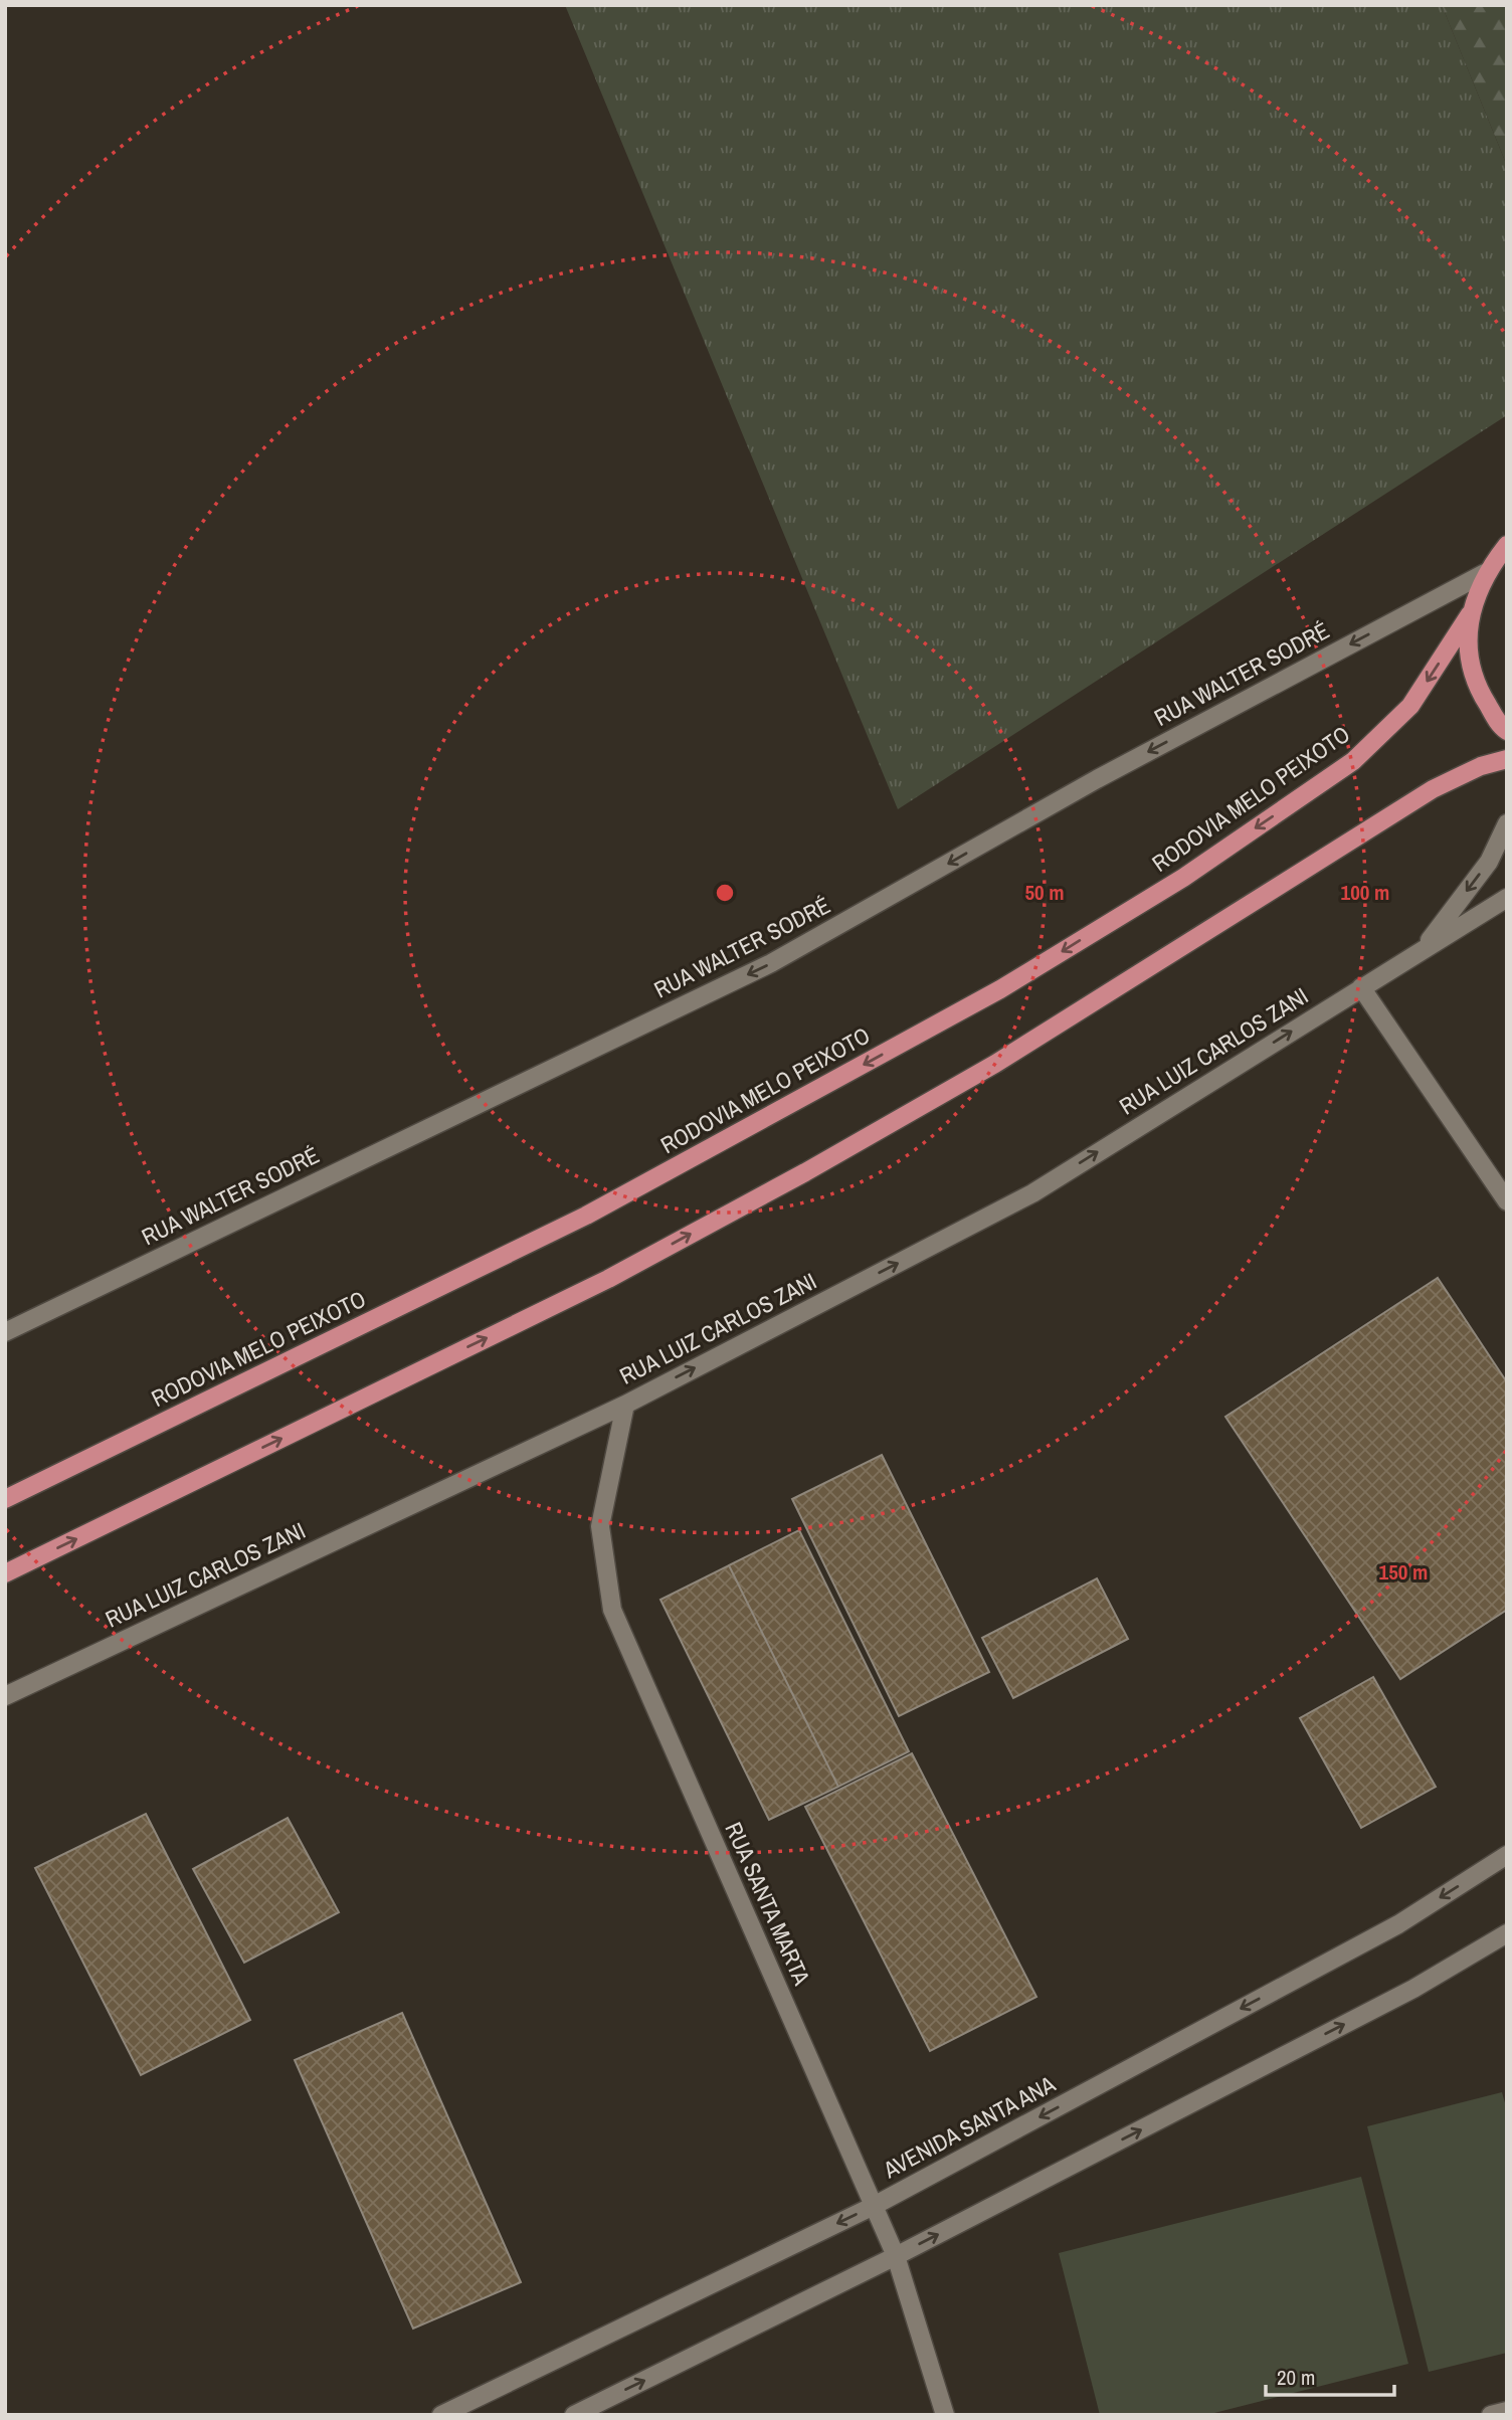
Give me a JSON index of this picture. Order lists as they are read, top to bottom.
{
  "streets": {
    "main road": ["RODOVIA MELO PEIXOTO"],
    "street": [
      "RUA WALTER SODRÉ",
      "RUA LUIZ CARLOS ZANI",
      "RUA SANTA MARTA",
      "AVENIDA SANTA ANA"
    ]
  },
  "crossings": [
    ["RUA LUIZ CARLOS ZANI", "RUA SANTA MARTA"],
    ["RUA SANTA MARTA", "AVENIDA SANTA ANA"]
  ],
  "one_way": ["RUA WALTER SODRÉ"],
  "scale_bar": "20 m",
  "rings": ["50 m", "100 m", "150 m"]
}
